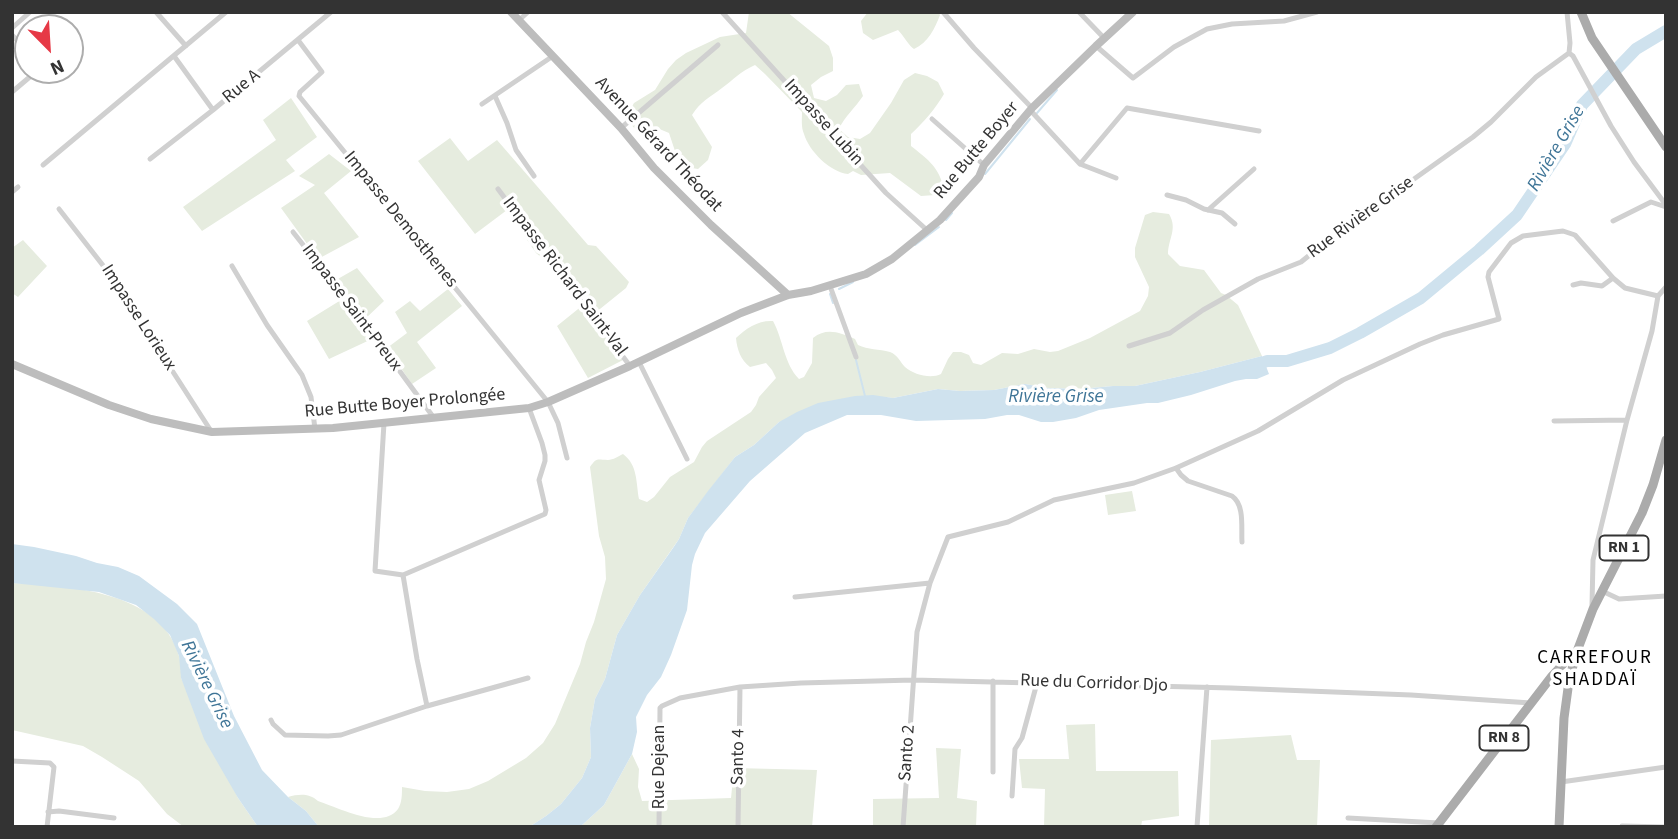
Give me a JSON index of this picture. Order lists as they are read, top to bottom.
{
  "streets": {
    "main road": ["RN 1", "RN 8"],
    "street": [
      "Rue A",
      "Impasse Lubin",
      "Avenue Gérard Théodat",
      "Rue Butte Boyer",
      "Rue Rivière Grise",
      "Impasse Demosthenes",
      "Impasse Richard Saint-Val",
      "Impasse Saint-Preux",
      "Impasse Lorieux",
      "Rue Butte Boyer Prolongée",
      "Rue du Corridor Djo",
      "Santo 2",
      "Santo 4",
      "Rue Dejean"
    ]
  },
  "crossings": [
    ["Rue A", "Impasse Demosthenes"],
    ["Impasse Lubin", "Rue Butte Boyer"],
    ["Avenue Gérard Théodat", "Rue Butte Boyer"],
    ["Avenue Gérard Théodat", "Rue Butte Boyer Prolongée"],
    ["Rue Butte Boyer", "Rue Butte Boyer Prolongée"],
    ["Impasse Demosthenes", "Rue Butte Boyer Prolongée"],
    ["Impasse Richard Saint-Val", "Rue Butte Boyer Prolongée"],
    ["Impasse Saint-Preux", "Rue Butte Boyer Prolongée"],
    ["Impasse Lorieux", "Rue Butte Boyer Prolongée"],
    ["RN 1", "RN 8"],
    ["Rue du Corridor Djo", "RN 8"],
    ["Rue du Corridor Djo", "Santo 2"],
    ["Rue du Corridor Djo", "Santo 4"],
    ["Rue du Corridor Djo", "Rue Dejean"]
  ],
  "districts": ["CARREFOUR SHADDAÏ"],
  "water": ["Rivière Grise"],
  "north": "bottom right"
}
